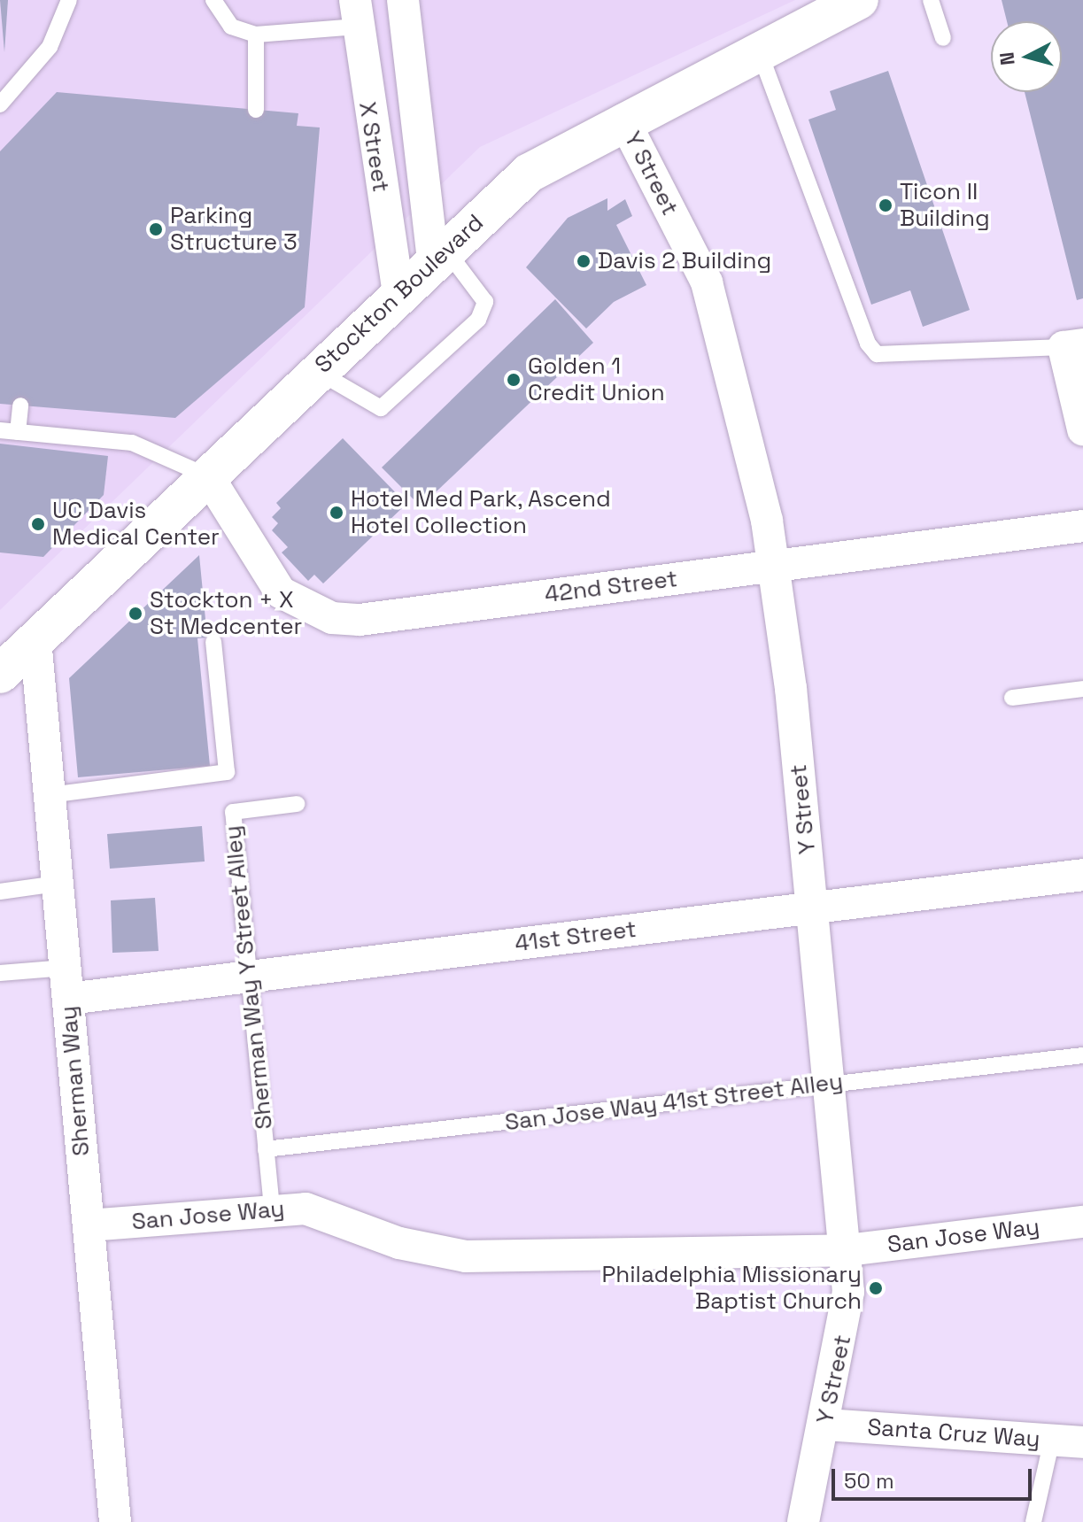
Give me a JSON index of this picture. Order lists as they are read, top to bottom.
{
  "streets": {
    "main road": ["Stockton Boulevard"],
    "street": [
      "X Street",
      "Y Street",
      "42nd Street",
      "41st Street",
      "Sherman Way",
      "San Jose Way",
      "Santa Cruz Way"
    ],
    "lane": ["Sherman Way Y Street Alley", "San Jose Way 41st Street Alley"]
  },
  "crossings": [
    ["X Street", "Stockton Boulevard"],
    ["Y Street", "Stockton Boulevard"],
    ["Y Street", "42nd Street"],
    ["Y Street", "41st Street"],
    ["Y Street", "San Jose Way 41st Street Alley"],
    ["Y Street", "San Jose Way"],
    ["Y Street", "Santa Cruz Way"],
    ["Stockton Boulevard", "42nd Street"],
    ["Stockton Boulevard", "Sherman Way"],
    ["41st Street", "Sherman Way Y Street Alley"],
    ["41st Street", "Sherman Way"],
    ["Sherman Way Y Street Alley", "San Jose Way 41st Street Alley"],
    ["Sherman Way Y Street Alley", "San Jose Way"],
    ["Sherman Way", "San Jose Way"]
  ],
  "places": [
    "Ticon II Building",
    "Parking Structure 3",
    "Davis 2 Building",
    "Golden 1 Credit Union",
    "Hotel Med Park, Ascend Hotel Collection",
    "UC Davis Medical Center",
    "Stockton + X St Medcenter",
    "Philadelphia Missionary Baptist Church"
  ],
  "scale_bar": "50 m",
  "north": "left"
}
